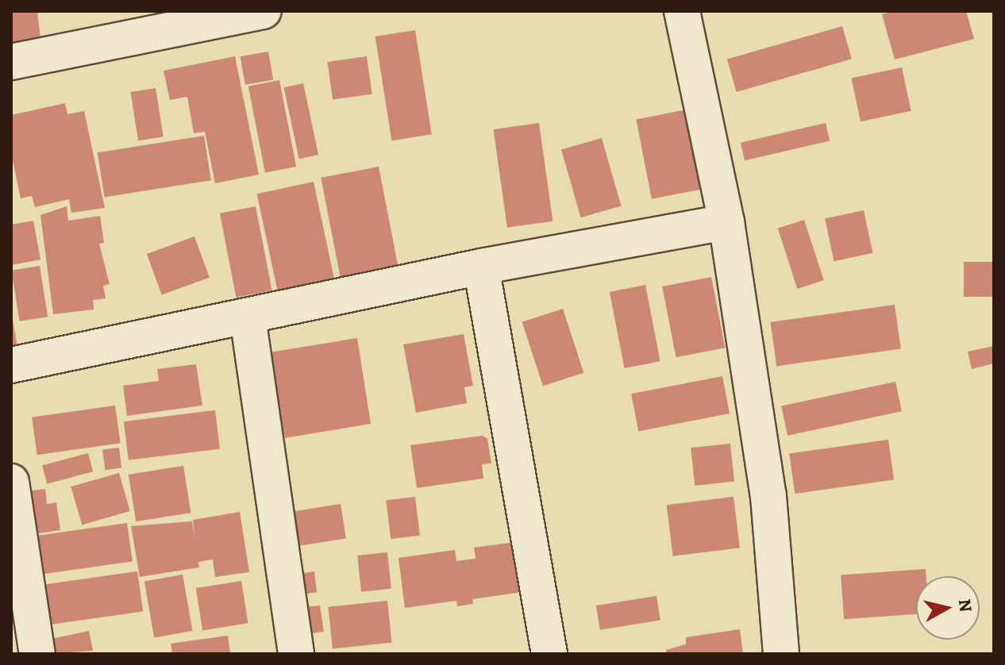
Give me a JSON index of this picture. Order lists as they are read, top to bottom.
{
  "north": "right"
}
